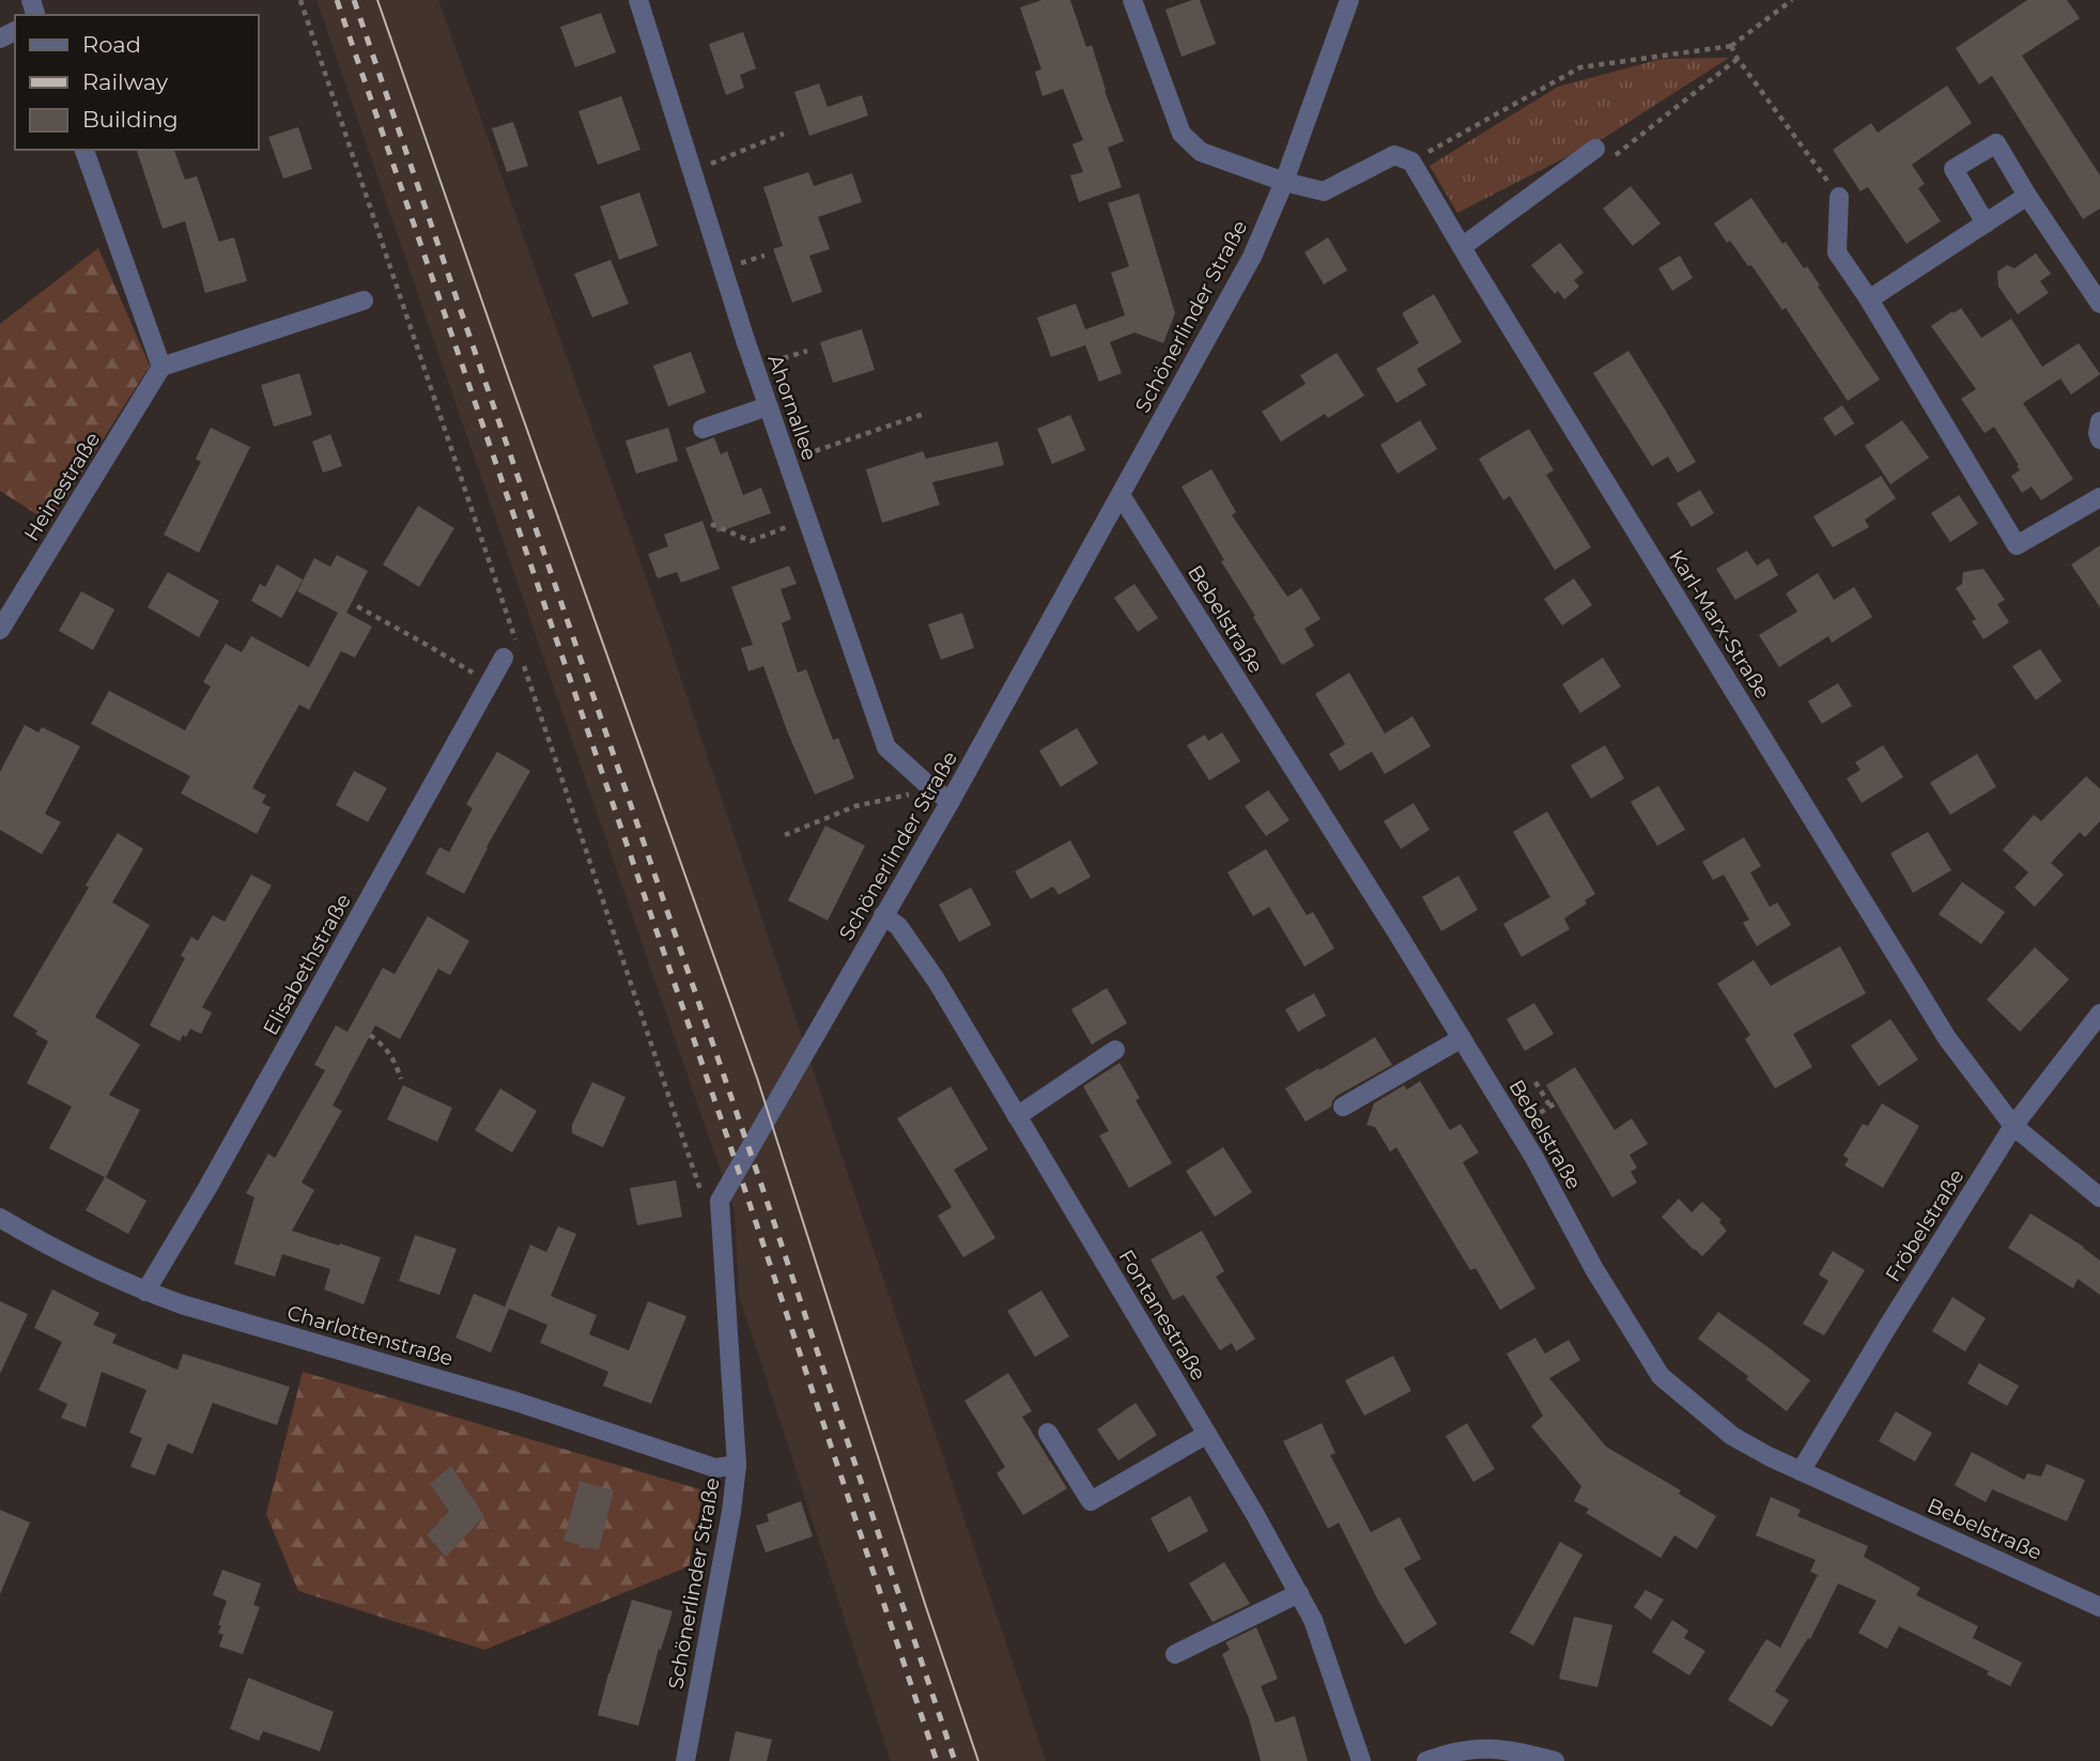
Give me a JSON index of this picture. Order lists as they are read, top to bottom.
{
  "streets": {
    "street": [
      "Schönerlinder Straße",
      "Ahornallee",
      "Heinestraße",
      "Bebelstraße",
      "Karl-Marx-Straße",
      "Elisabethstraße",
      "Fröbelstraße",
      "Fontanestraße",
      "Charlottenstraße"
    ]
  },
  "crossings": [
    ["Schönerlinder Straße", "Ahornallee"],
    ["Schönerlinder Straße", "Bebelstraße"],
    ["Schönerlinder Straße", "Fontanestraße"],
    ["Schönerlinder Straße", "Charlottenstraße"],
    ["Bebelstraße", "Fröbelstraße"],
    ["Karl-Marx-Straße", "Fröbelstraße"],
    ["Elisabethstraße", "Charlottenstraße"]
  ],
  "legend": ["Road", "Railway", "Building"]
}
